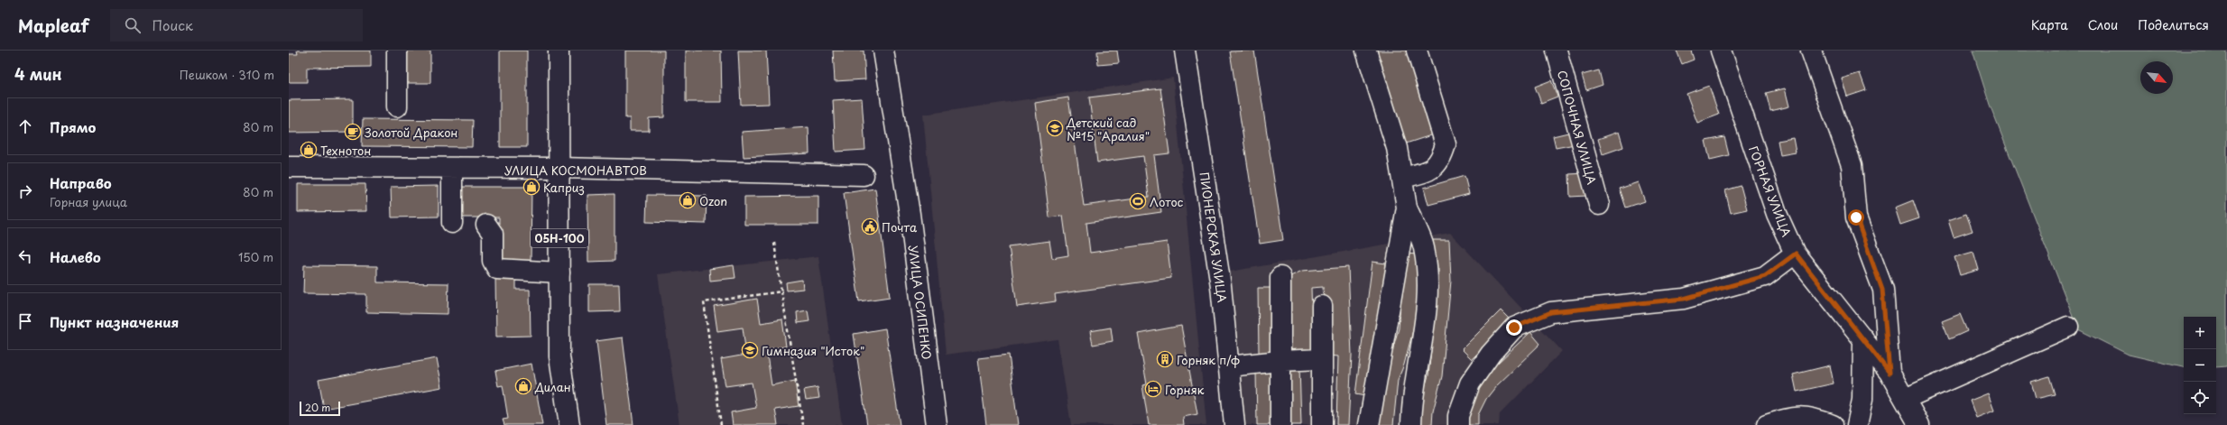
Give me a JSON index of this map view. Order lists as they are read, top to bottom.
{
  "streets": {
    "street": [
      "СОПОЧНАЯ УЛИЦА",
      "УЛИЦА КОСМОНАВТОВ",
      "ГОРНАЯ УЛИЦА",
      "ПИОНЕРСКАЯ УЛИЦА",
      "05Н-100",
      "УЛИЦА ОСИПЕНКО"
    ]
  },
  "crossings": [
    ["УЛИЦА КОСМОНАВТОВ", "05Н-100"]
  ],
  "places": {
    "school or university": ["Детский сад №15 \"Аралия\"", "Гимназия \"Исток\""],
    "cafe": ["Золотой Дракон"],
    "shop": [
      "Технотон",
      "Каприз",
      "Ozon",
      "Дилан"
    ],
    "sports": ["Лотос"],
    "public building": ["Почта"],
    "building": ["Горняк п/ф"],
    "hotel": ["Горняк"]
  },
  "scale_bar": "20 m",
  "north": "bottom right",
  "page": {
    "header": "Mapleaf",
    "search": "Поиск",
    "nav": ["Карта", "Слои", "Поделиться"],
    "heading": ["4 мин", "Пешком · 310 m"],
    "list": [
      ["Прямо", "80 m"],
      ["Направо", "Горная улица", "80 m"],
      ["Налево", "150 m"],
      "Пункт назначения"
    ],
    "map_buttons": ["+", "−"],
    "scale": "20 m"
  }
}
